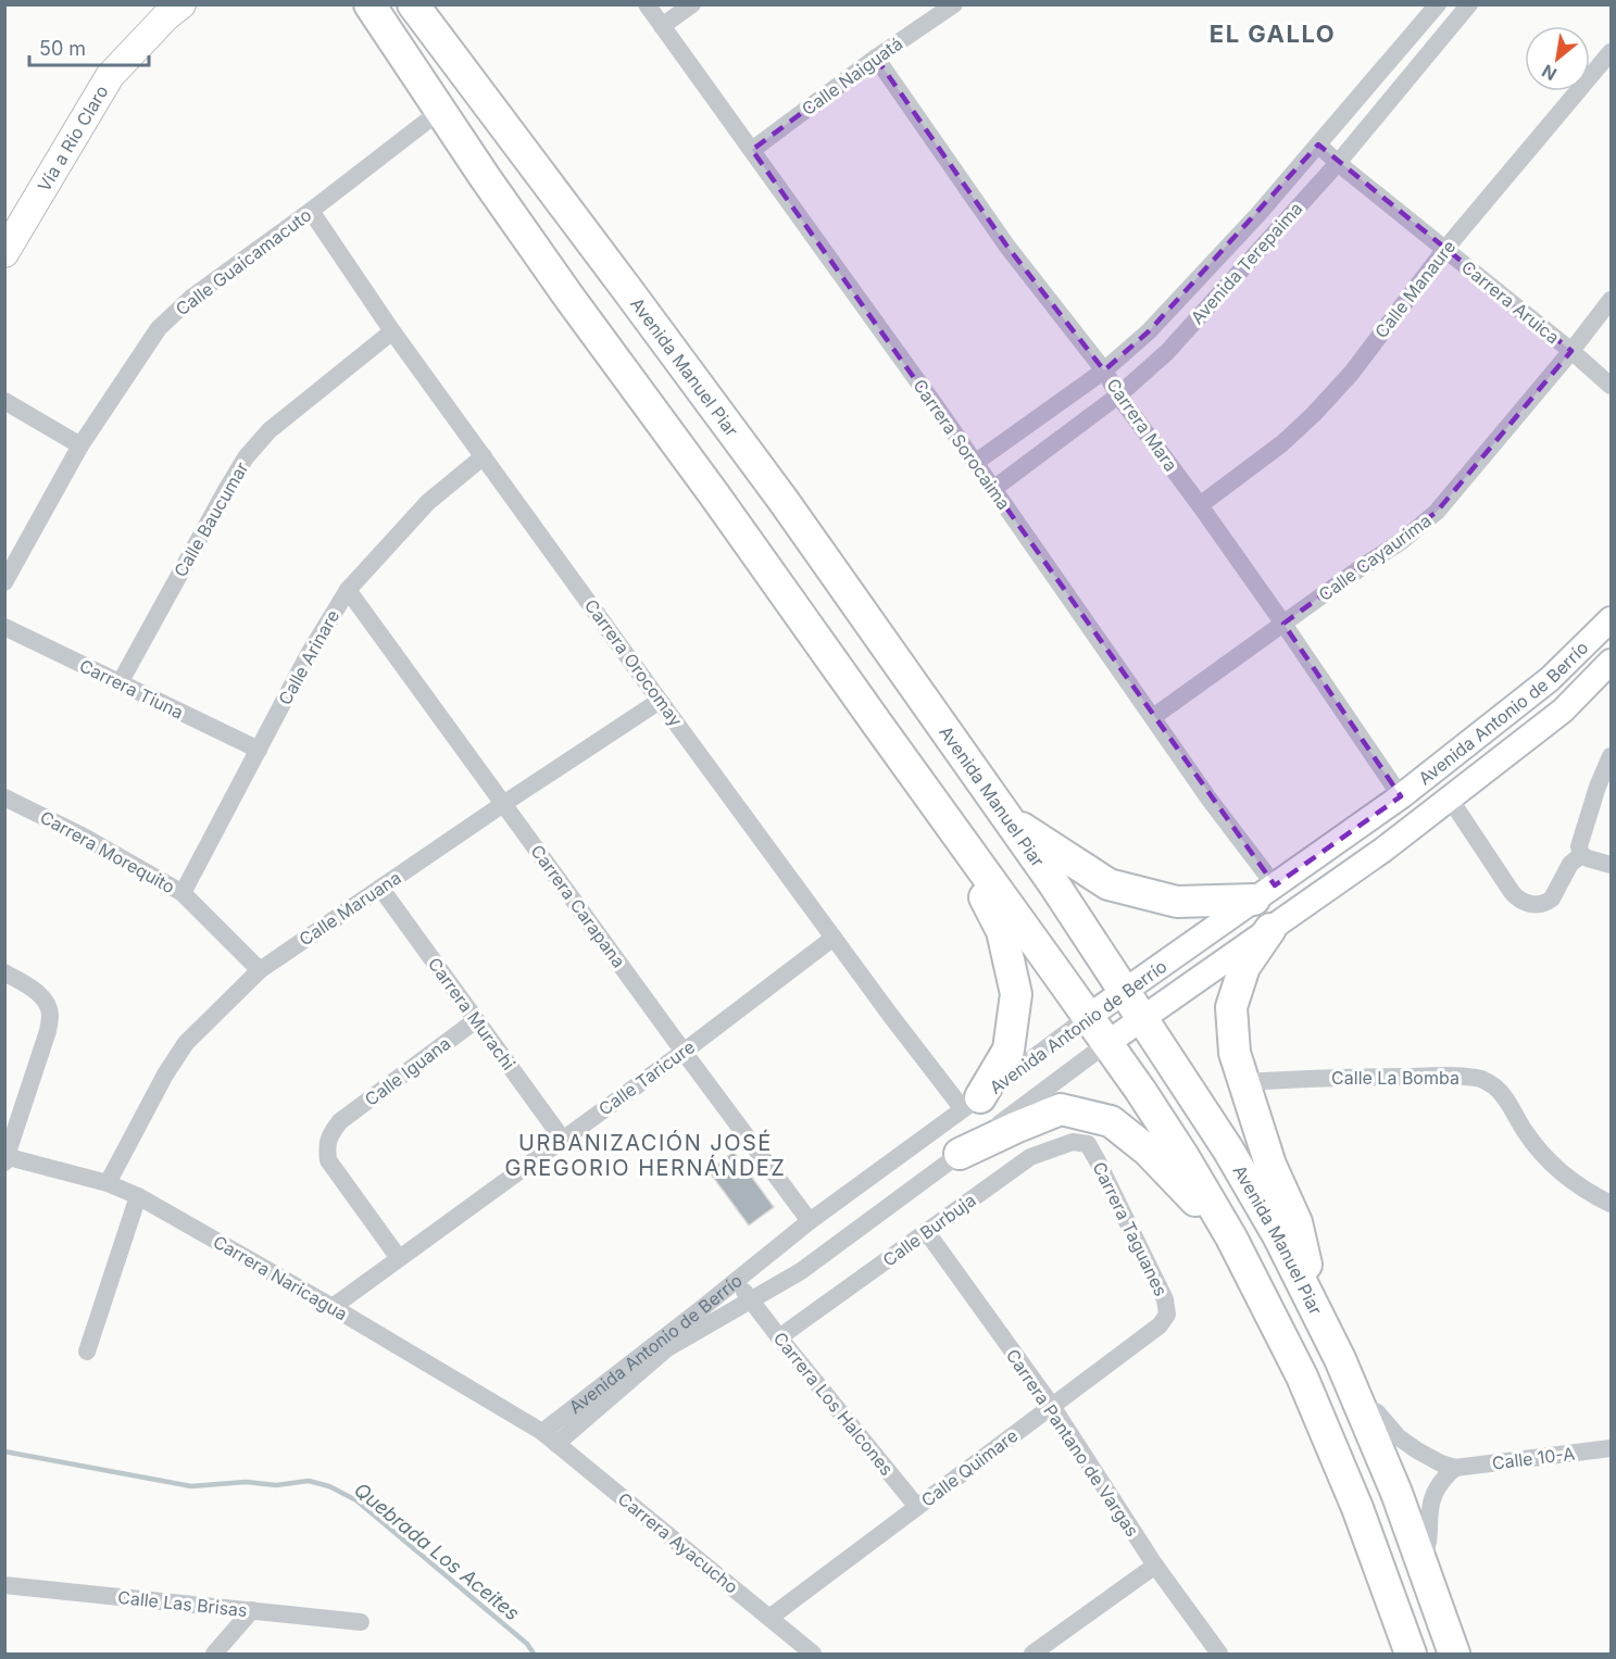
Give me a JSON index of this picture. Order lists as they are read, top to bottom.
{
  "streets": {
    "highway": ["Avenida Manuel Piar"],
    "main road": ["Vía a Río Claro"],
    "street": [
      "Calle Naiguatá",
      "Calle Guaicamacuto",
      "Avenida Terepaima",
      "Calle Manaure",
      "Carrera Aruica",
      "Carrera Mara",
      "Carrera Sorocaima",
      "Calle Baucumar",
      "Calle Cayaurima",
      "Calle Arinare",
      "Carrera Orocomay",
      "Carrera Tiuna",
      "Avenida Antonio de Berrío",
      "Carrera Morequito",
      "Carrera Carapana",
      "Calle Maruana",
      "Carrera Murachi",
      "Calle Iguana",
      "Calle Taricure",
      "Calle La Bomba",
      "Carrera Taguanes",
      "Calle Burbuja",
      "Carrera Naricagua",
      "Carrera Los Halcones",
      "Carrera Pantano de Vargas",
      "Calle 10-A",
      "Calle Quimare",
      "Carrera Ayacucho",
      "Calle Las Brisas"
    ]
  },
  "crossings": [
    ["Calle Naiguatá", "Carrera Mara"],
    ["Calle Naiguatá", "Carrera Sorocaima"],
    ["Calle Guaicamacuto", "Carrera Orocomay"],
    ["Avenida Terepaima", "Carrera Aruica"],
    ["Avenida Terepaima", "Carrera Mara"],
    ["Avenida Terepaima", "Carrera Sorocaima"],
    ["Calle Manaure", "Carrera Aruica"],
    ["Calle Manaure", "Carrera Mara"],
    ["Carrera Aruica", "Calle Cayaurima"],
    ["Avenida Manuel Piar", "Avenida Antonio de Berrío"],
    ["Carrera Mara", "Calle Cayaurima"],
    ["Carrera Mara", "Avenida Antonio de Berrío"],
    ["Carrera Sorocaima", "Calle Cayaurima"],
    ["Carrera Sorocaima", "Avenida Antonio de Berrío"],
    ["Calle Baucumar", "Carrera Orocomay"],
    ["Calle Baucumar", "Carrera Tiuna"],
    ["Calle Arinare", "Carrera Orocomay"],
    ["Calle Arinare", "Carrera Tiuna"],
    ["Calle Arinare", "Carrera Morequito"],
    ["Calle Arinare", "Carrera Carapana"],
    ["Carrera Orocomay", "Avenida Antonio de Berrío"],
    ["Carrera Orocomay", "Calle Maruana"],
    ["Carrera Orocomay", "Calle Taricure"],
    ["Avenida Antonio de Berrío", "Carrera Carapana"],
    ["Avenida Antonio de Berrío", "Carrera Naricagua"],
    ["Avenida Antonio de Berrío", "Carrera Los Halcones"],
    ["Avenida Antonio de Berrío", "Carrera Ayacucho"],
    ["Carrera Morequito", "Calle Maruana"],
    ["Carrera Carapana", "Calle Maruana"],
    ["Carrera Carapana", "Calle Taricure"],
    ["Calle Maruana", "Carrera Murachi"],
    ["Calle Maruana", "Carrera Naricagua"],
    ["Carrera Murachi", "Calle Iguana"],
    ["Carrera Murachi", "Calle Taricure"],
    ["Calle Iguana", "Calle Taricure"],
    ["Calle Taricure", "Carrera Naricagua"],
    ["Carrera Taguanes", "Calle Burbuja"],
    ["Carrera Taguanes", "Calle Quimare"],
    ["Calle Burbuja", "Carrera Los Halcones"],
    ["Calle Burbuja", "Carrera Pantano de Vargas"],
    ["Carrera Naricagua", "Carrera Ayacucho"],
    ["Carrera Los Halcones", "Calle Quimare"],
    ["Carrera Pantano de Vargas", "Calle Quimare"],
    ["Calle Quimare", "Carrera Ayacucho"]
  ],
  "districts": ["EL GALLO", "URBANIZACIÓN JOSÉ GREGORIO HERNÁNDEZ"],
  "water": ["Quebrada Los Aceites"],
  "scale_bar": "50 m",
  "north": "bottom left"
}
